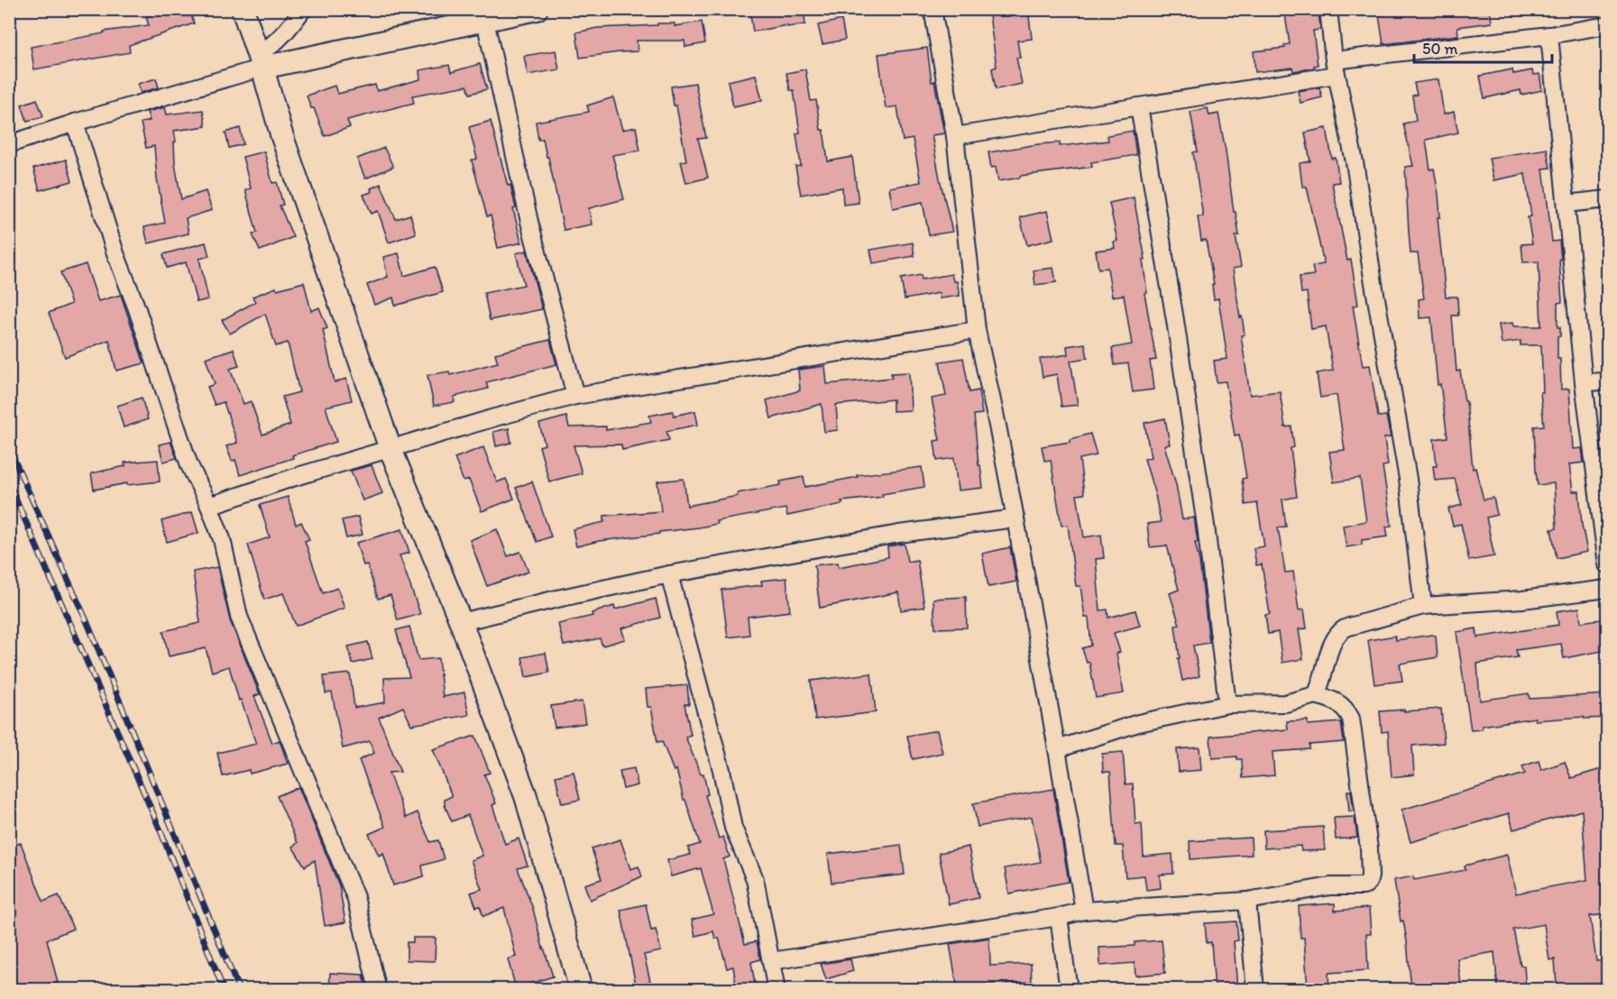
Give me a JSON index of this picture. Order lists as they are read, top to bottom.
{
  "scale_bar": "50 m"
}
